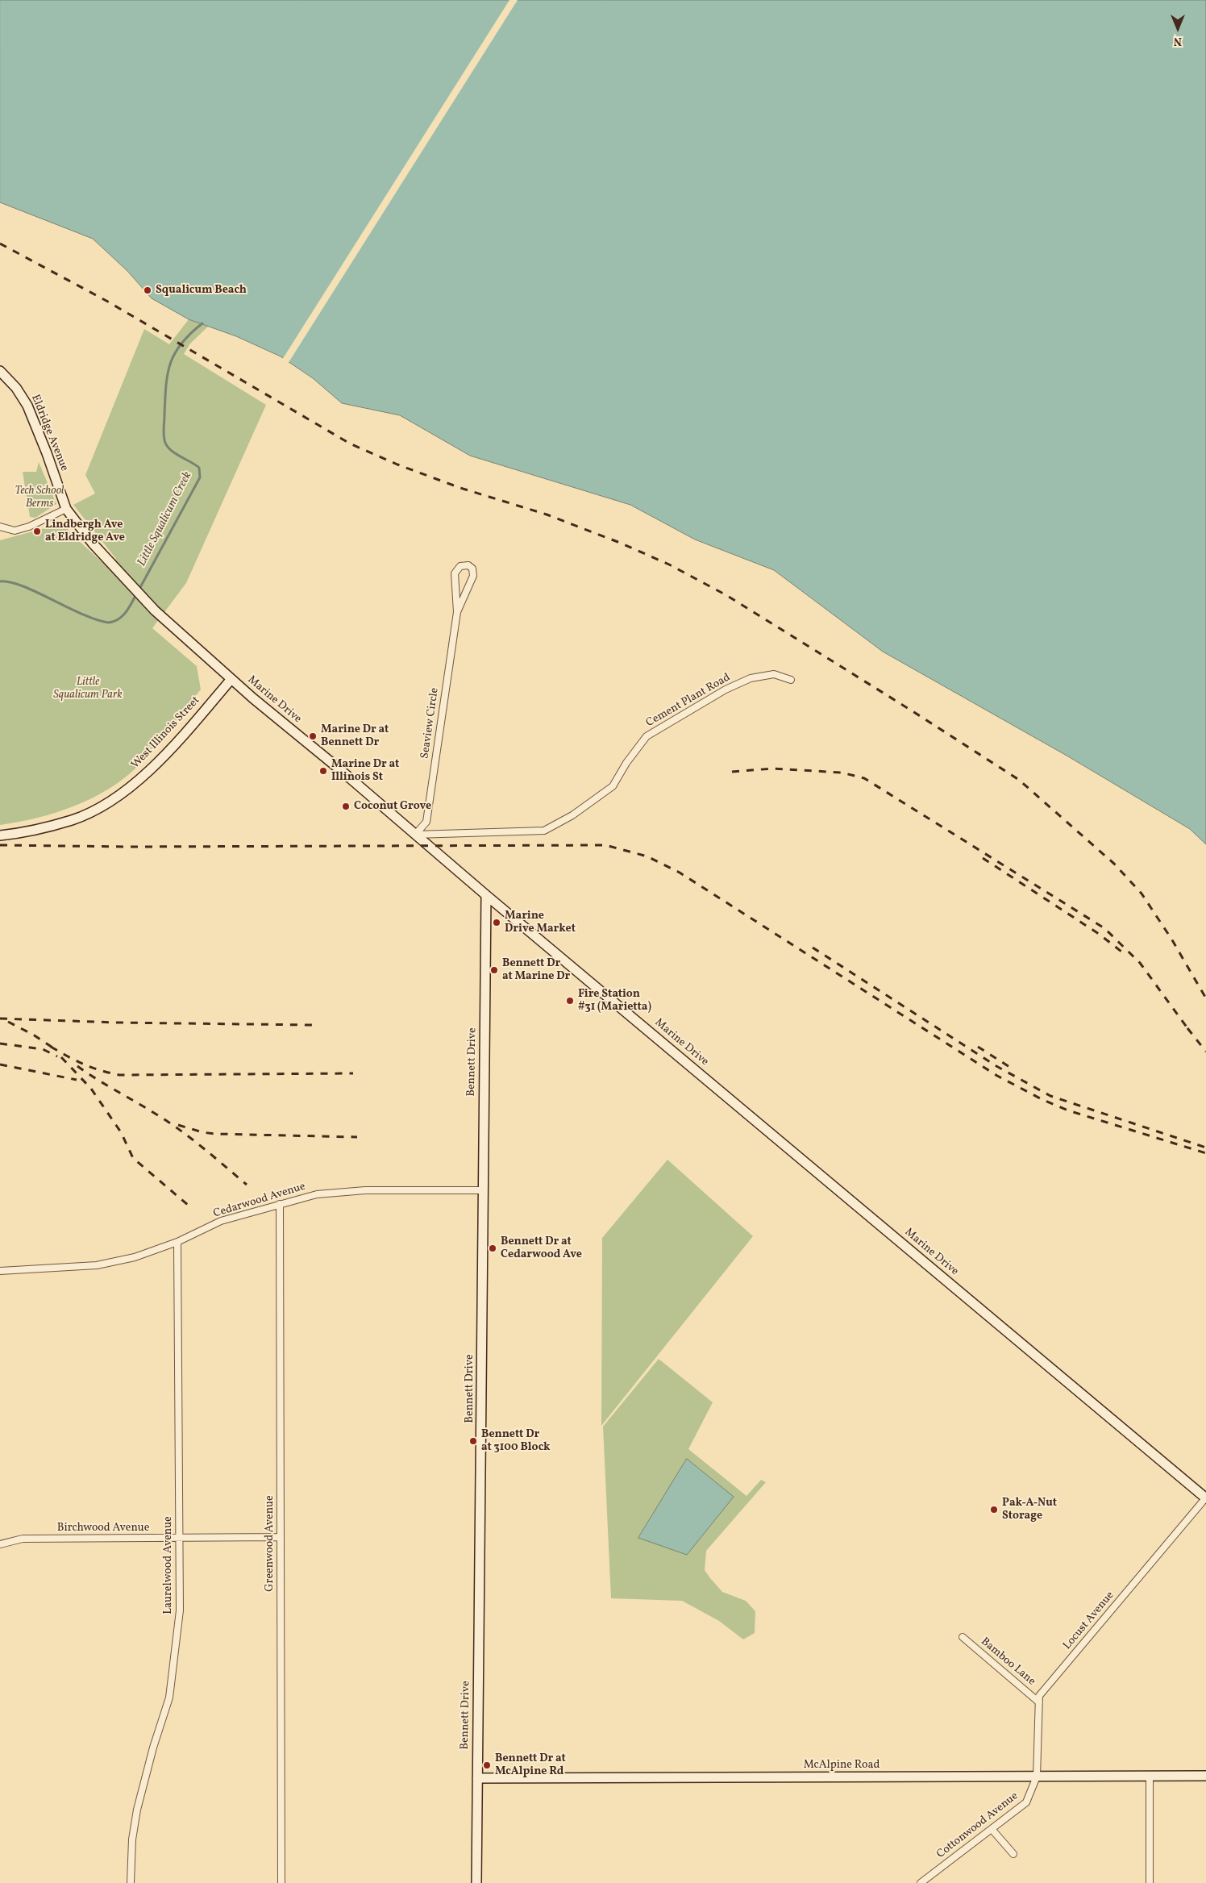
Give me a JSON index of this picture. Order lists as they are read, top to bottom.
{
  "streets": {
    "main road": [
      "Eldridge Avenue",
      "Marine Drive",
      "West Illinois Street",
      "Bennett Drive",
      "McAlpine Road"
    ],
    "street": [
      "Cement Plant Road",
      "Seaview Circle",
      "Cedarwood Avenue",
      "Birchwood Avenue",
      "Greenwood Avenue",
      "Laurelwood Avenue",
      "Locust Avenue",
      "Bamboo Lane",
      "Cottonwood Avenue"
    ]
  },
  "crossings": [
    ["Eldridge Avenue", "Marine Drive"],
    ["Marine Drive", "Cement Plant Road"],
    ["Marine Drive", "Seaview Circle"],
    ["Marine Drive", "West Illinois Street"],
    ["Marine Drive", "Bennett Drive"],
    ["Marine Drive", "Locust Avenue"],
    ["Cement Plant Road", "Seaview Circle"],
    ["Bennett Drive", "Cedarwood Avenue"],
    ["Bennett Drive", "McAlpine Road"],
    ["Cedarwood Avenue", "Greenwood Avenue"],
    ["Cedarwood Avenue", "Laurelwood Avenue"],
    ["Birchwood Avenue", "Greenwood Avenue"],
    ["Birchwood Avenue", "Laurelwood Avenue"],
    ["Locust Avenue", "Bamboo Lane"],
    ["Locust Avenue", "McAlpine Road"],
    ["Locust Avenue", "Cottonwood Avenue"],
    ["McAlpine Road", "Cottonwood Avenue"]
  ],
  "water": ["Little Squalicum Creek"],
  "parks": ["Tech School Berms", "Little Squalicum Park"],
  "places": [
    "Squalicum Beach",
    "Lindbergh Ave at Eldridge Ave",
    "Marine Dr at Bennett Dr",
    "Marine Dr at Illinois St",
    "Coconut Grove",
    "Marine Drive Market",
    "Bennett Dr at Marine Dr",
    "Fire Station #31 (Marietta)",
    "Bennett Dr at Cedarwood Ave",
    "Bennett Dr at 3100 Block",
    "Pak-A-Nut Storage",
    "Bennett Dr at McAlpine Rd"
  ],
  "north": "bottom"
}
